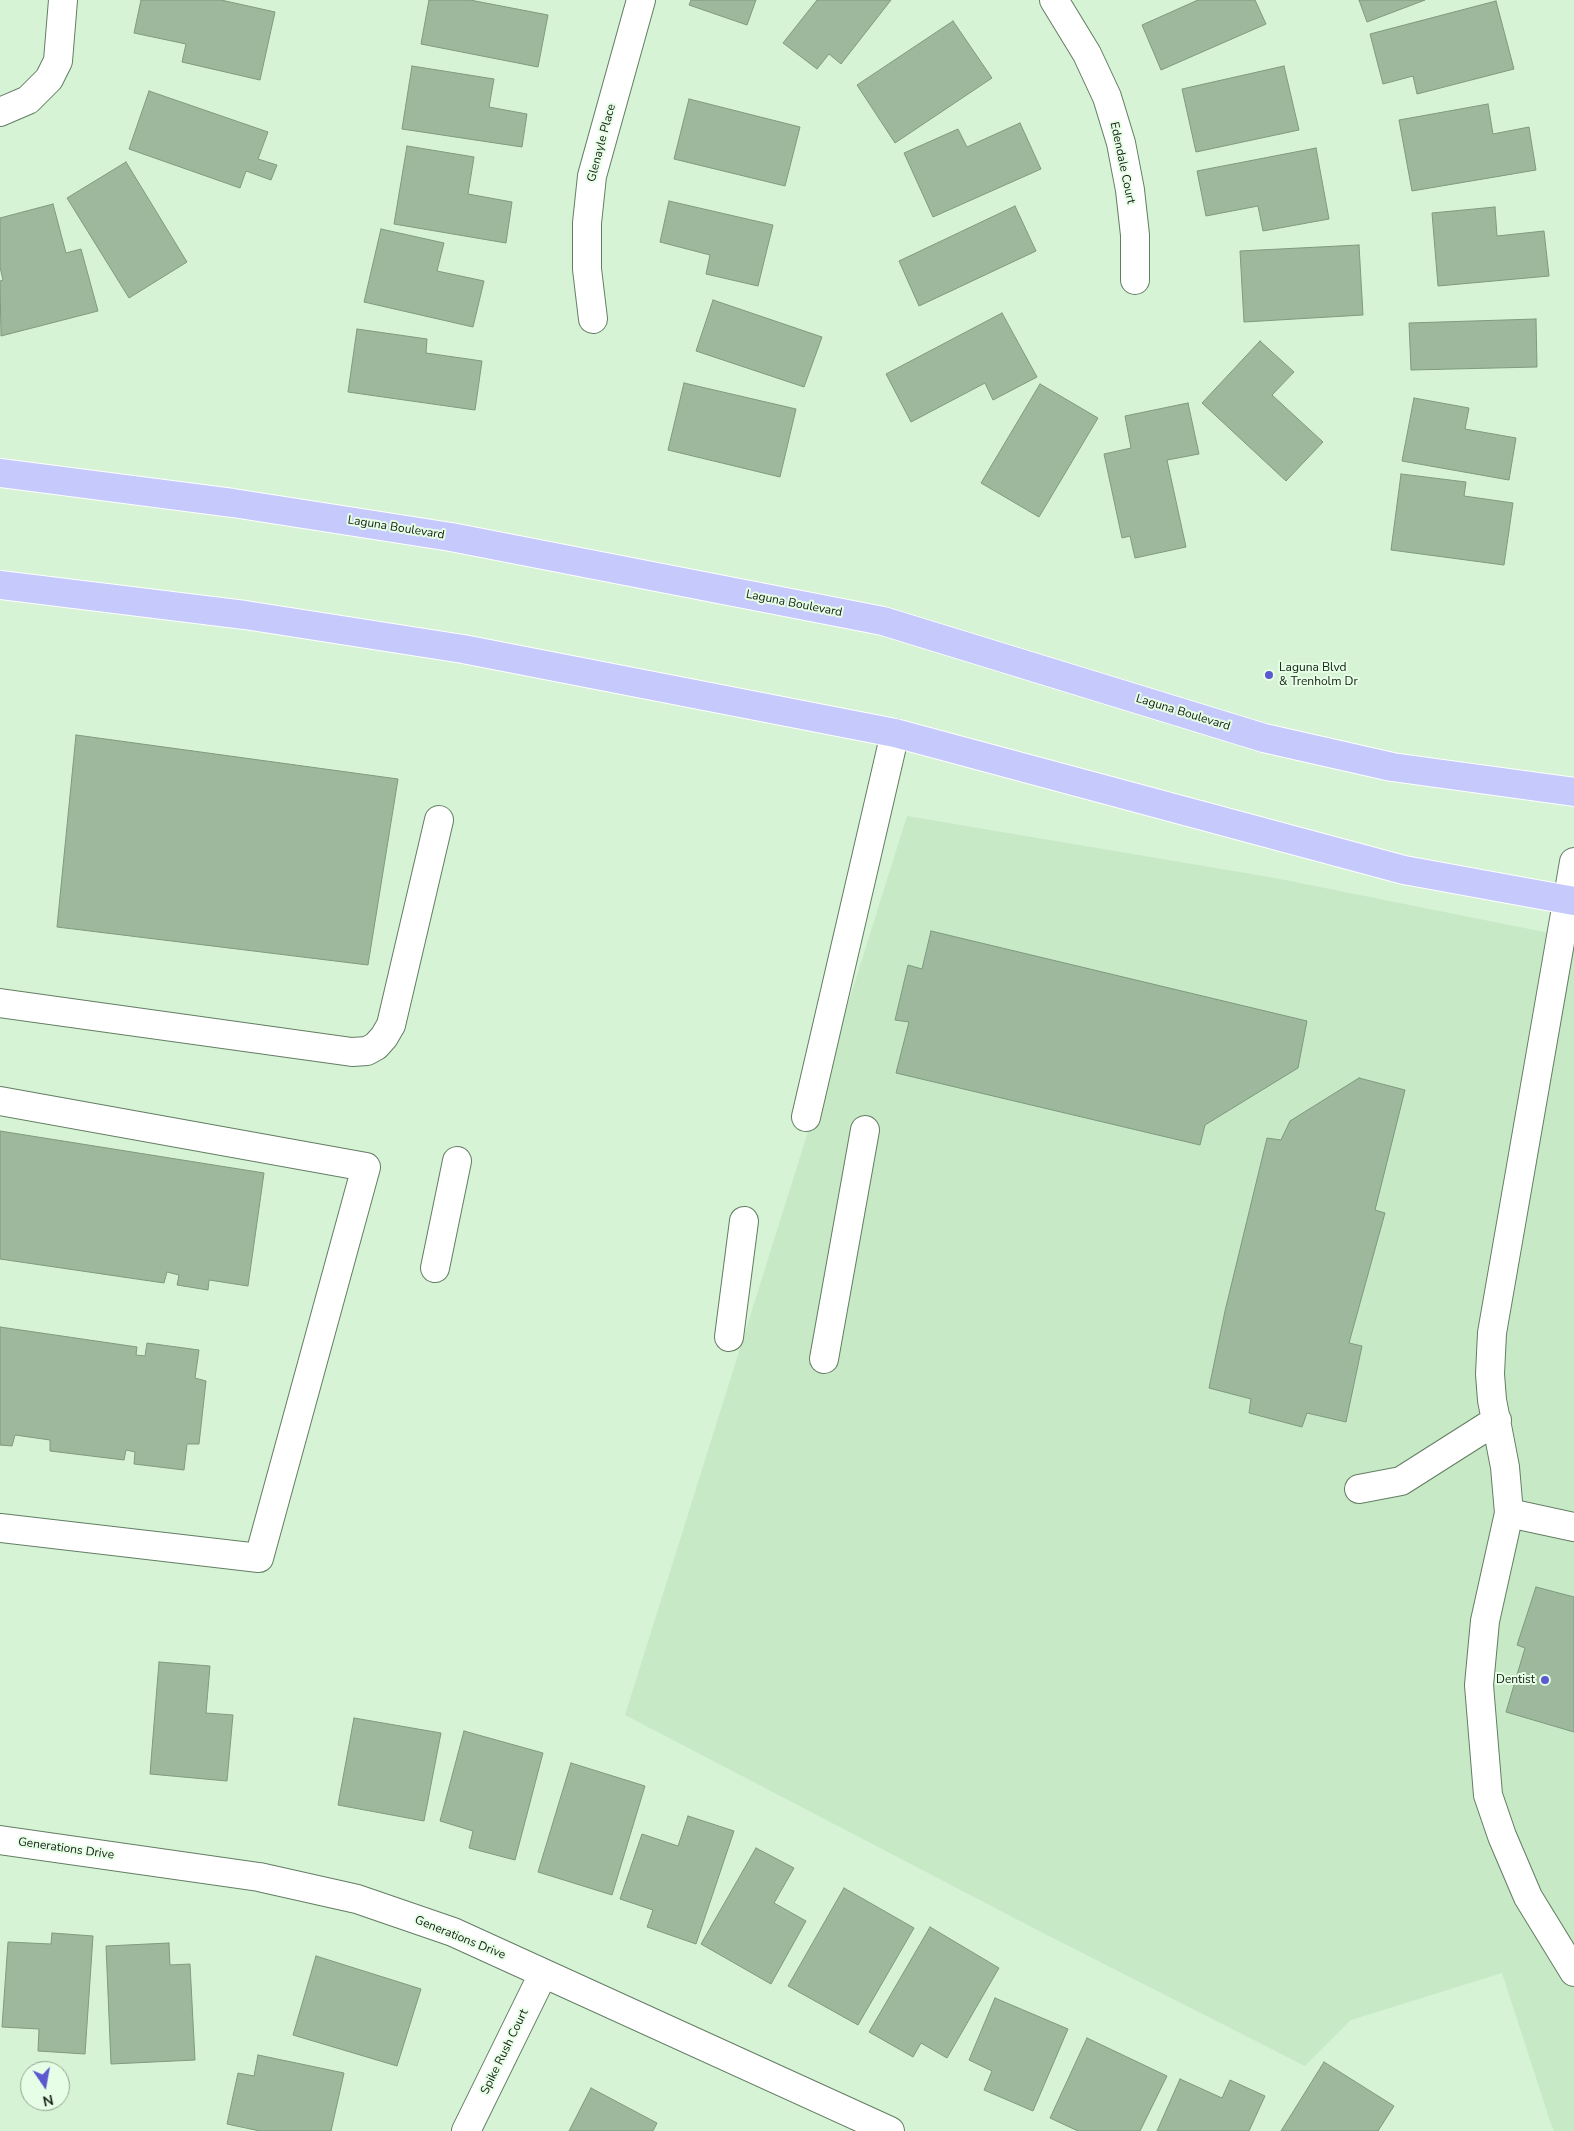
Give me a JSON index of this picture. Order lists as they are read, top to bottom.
{
  "streets": {
    "main road": ["Laguna Boulevard"],
    "street": [
      "Glenayle Place",
      "Edendale Court",
      "Generations Drive",
      "Spike Rush Court"
    ]
  },
  "crossings": [
    ["Generations Drive", "Spike Rush Court"]
  ],
  "places": ["Laguna Blvd & Trenholm Dr", "Dentist"],
  "north": "bottom"
}
